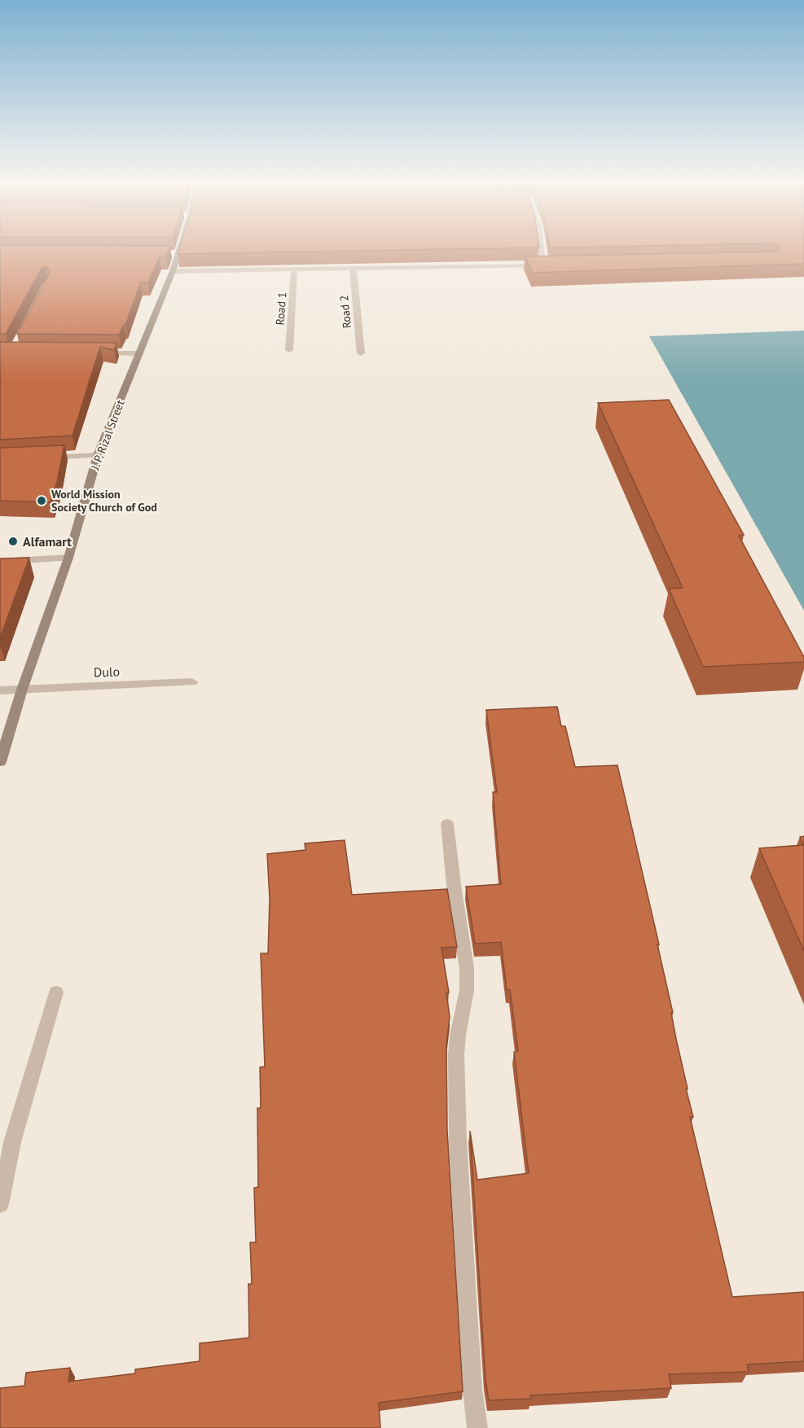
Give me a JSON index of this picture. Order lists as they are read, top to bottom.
{
  "streets": {
    "street": [
      "Road 1",
      "Road 2",
      "J. P. Rizal Street",
      "Dulo"
    ]
  },
  "crossings": [
    ["J. P. Rizal Street", "Dulo"]
  ],
  "places": ["World Mission Society Church of God", "Alfamart"]
}
